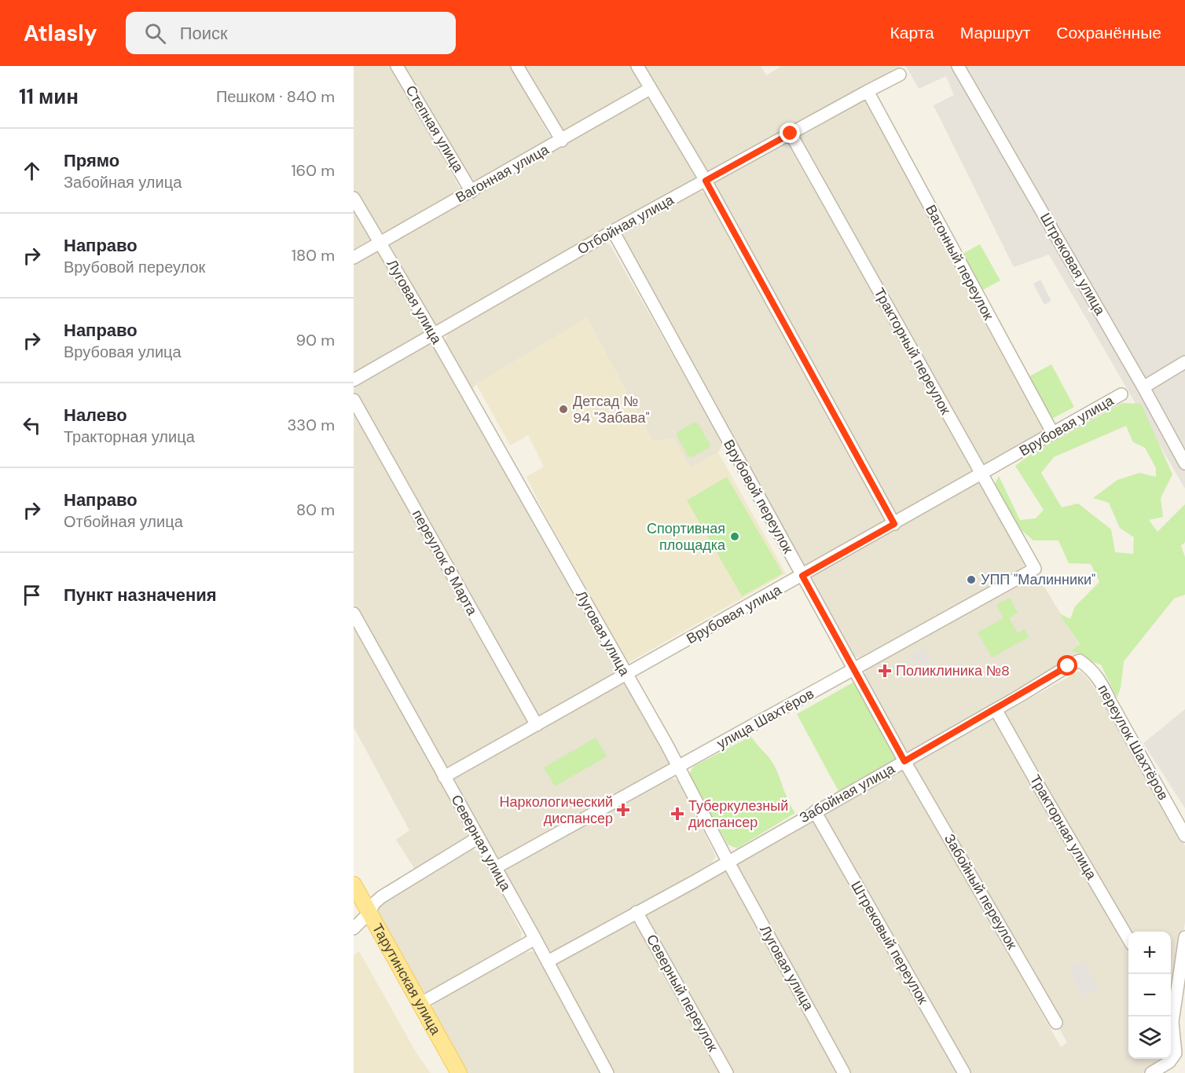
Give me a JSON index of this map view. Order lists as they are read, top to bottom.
{
  "streets": {
    "main road": ["Тарутинская улица"],
    "street": [
      "Степная улица",
      "Вагонная улица",
      "Отбойная улица",
      "Вагонный переулок",
      "Штрековая улица",
      "Луговая улица",
      "Тракторный переулок",
      "Врубовая улица",
      "Врубовой переулок",
      "переулок 8 Марта",
      "улица Шахтёров",
      "переулок Шахтёров",
      "Забойная улица",
      "Тракторная улица",
      "Северная улица",
      "Забойный переулок",
      "Штрековый переулок",
      "Северный переулок"
    ]
  },
  "crossings": [
    ["Степная улица", "Вагонная улица"],
    ["Вагонная улица", "Луговая улица"],
    ["Отбойная улица", "Вагонный переулок"],
    ["Отбойная улица", "Луговая улица"],
    ["Отбойная улица", "Тракторный переулок"],
    ["Отбойная улица", "Врубовой переулок"],
    ["Вагонный переулок", "Врубовая улица"],
    ["Луговая улица", "Врубовая улица"],
    ["Луговая улица", "улица Шахтёров"],
    ["Луговая улица", "Забойная улица"],
    ["Тракторный переулок", "Врубовая улица"],
    ["Тракторный переулок", "улица Шахтёров"],
    ["Врубовая улица", "Врубовой переулок"],
    ["Врубовая улица", "переулок 8 Марта"],
    ["Врубовая улица", "Северная улица"],
    ["Врубовой переулок", "улица Шахтёров"],
    ["Врубовой переулок", "Забойная улица"],
    ["Врубовой переулок", "Забойный переулок"],
    ["улица Шахтёров", "Северная улица"],
    ["переулок Шахтёров", "Забойная улица"],
    ["Забойная улица", "Тракторная улица"],
    ["Забойная улица", "Северная улица"],
    ["Забойная улица", "Забойный переулок"],
    ["Забойная улица", "Штрековый переулок"],
    ["Забойная улица", "Северный переулок"]
  ],
  "places": {
    "other": ["Детсад № 94 \"Забава\"", "Спортивная площадка", "УПП \"Малинники\""],
    "health": ["Поликлиника №8", "Наркологический диспансер", "Туберкулезный диспансер"]
  },
  "page": {
    "header": "Atlasly",
    "search": "Поиск",
    "nav": ["Карта", "Маршрут", "Сохранённые"],
    "heading": ["11 мин", "Пешком · 840 m"],
    "list": [
      ["Прямо", "Забойная улица", "160 m"],
      ["Направо", "Врубовой переулок", "180 m"],
      ["Направо", "Врубовая улица", "90 m"],
      ["Налево", "Тракторная улица", "330 m"],
      ["Направо", "Отбойная улица", "80 m"],
      "Пункт назначения"
    ],
    "map_buttons": ["+", "−"]
  }
}
